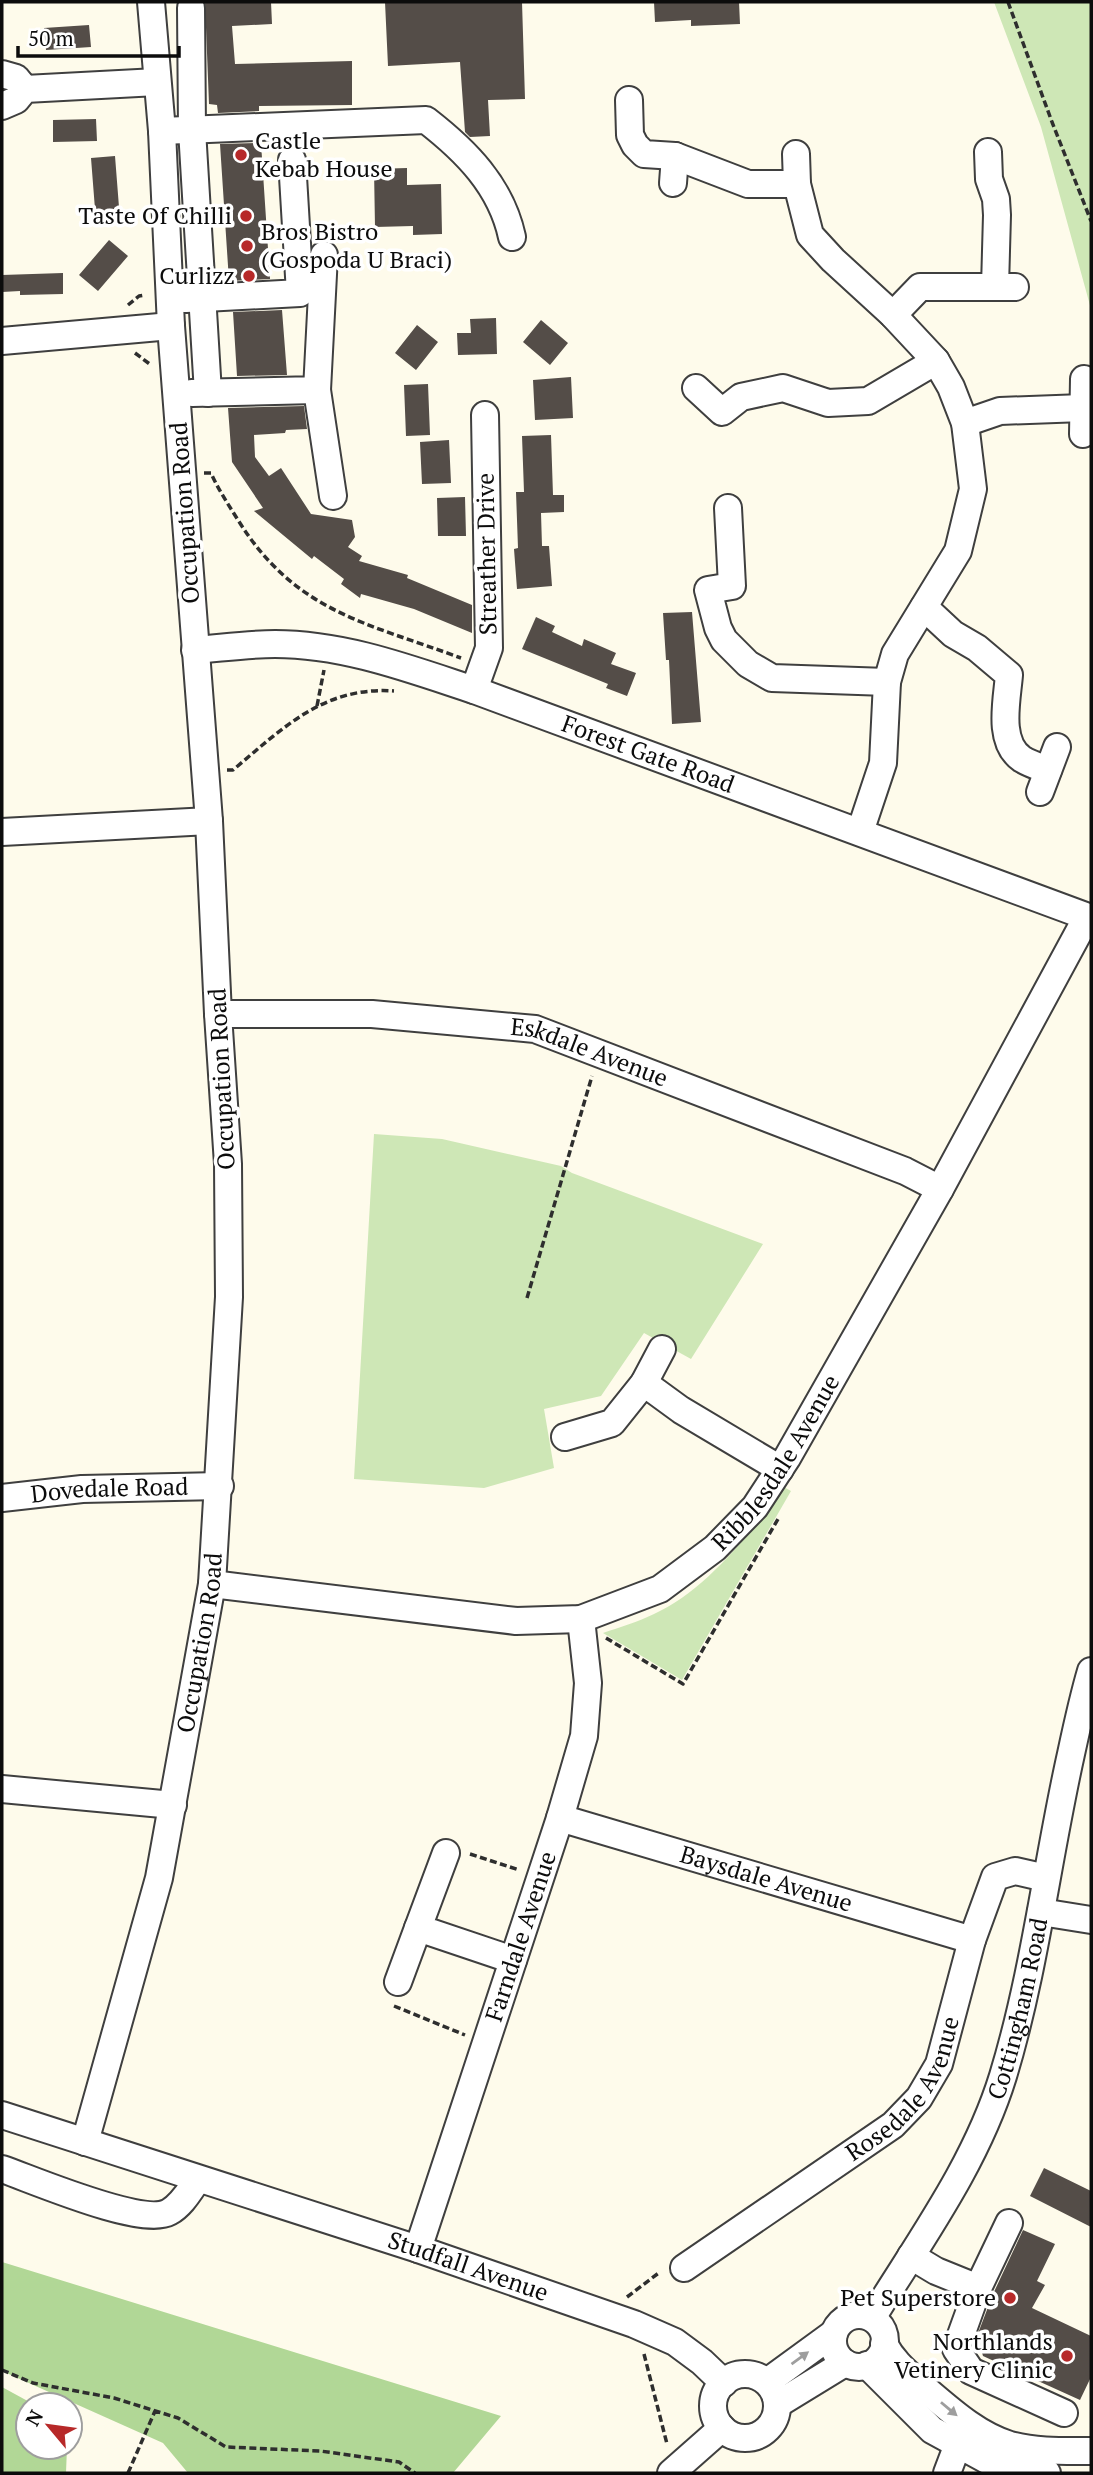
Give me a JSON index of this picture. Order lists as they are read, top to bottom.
{
  "streets": {
    "street": [
      "Occupation Road",
      "Streather Drive",
      "Forest Gate Road",
      "Eskdale Avenue",
      "Ribblesdale Avenue",
      "Dovedale Road",
      "Baysdale Avenue",
      "Farndale Avenue",
      "Cottingham Road",
      "Rosedale Avenue",
      "Studfall Avenue"
    ]
  },
  "crossings": [
    ["Occupation Road", "Forest Gate Road"],
    ["Occupation Road", "Eskdale Avenue"],
    ["Occupation Road", "Ribblesdale Avenue"],
    ["Occupation Road", "Dovedale Road"],
    ["Occupation Road", "Studfall Avenue"],
    ["Streather Drive", "Forest Gate Road"],
    ["Forest Gate Road", "Ribblesdale Avenue"],
    ["Eskdale Avenue", "Ribblesdale Avenue"],
    ["Ribblesdale Avenue", "Farndale Avenue"],
    ["Baysdale Avenue", "Farndale Avenue"],
    ["Baysdale Avenue", "Rosedale Avenue"],
    ["Farndale Avenue", "Studfall Avenue"],
    ["Cottingham Road", "Rosedale Avenue"]
  ],
  "places": [
    "Castle Kebab House",
    "Taste Of Chilli",
    "Bros Bistro (Gospoda U Braci)",
    "Curlizz",
    "Pet Superstore",
    "Northlands Vetinery Clinic"
  ],
  "scale_bar": "50 m",
  "north": "top left"
}
